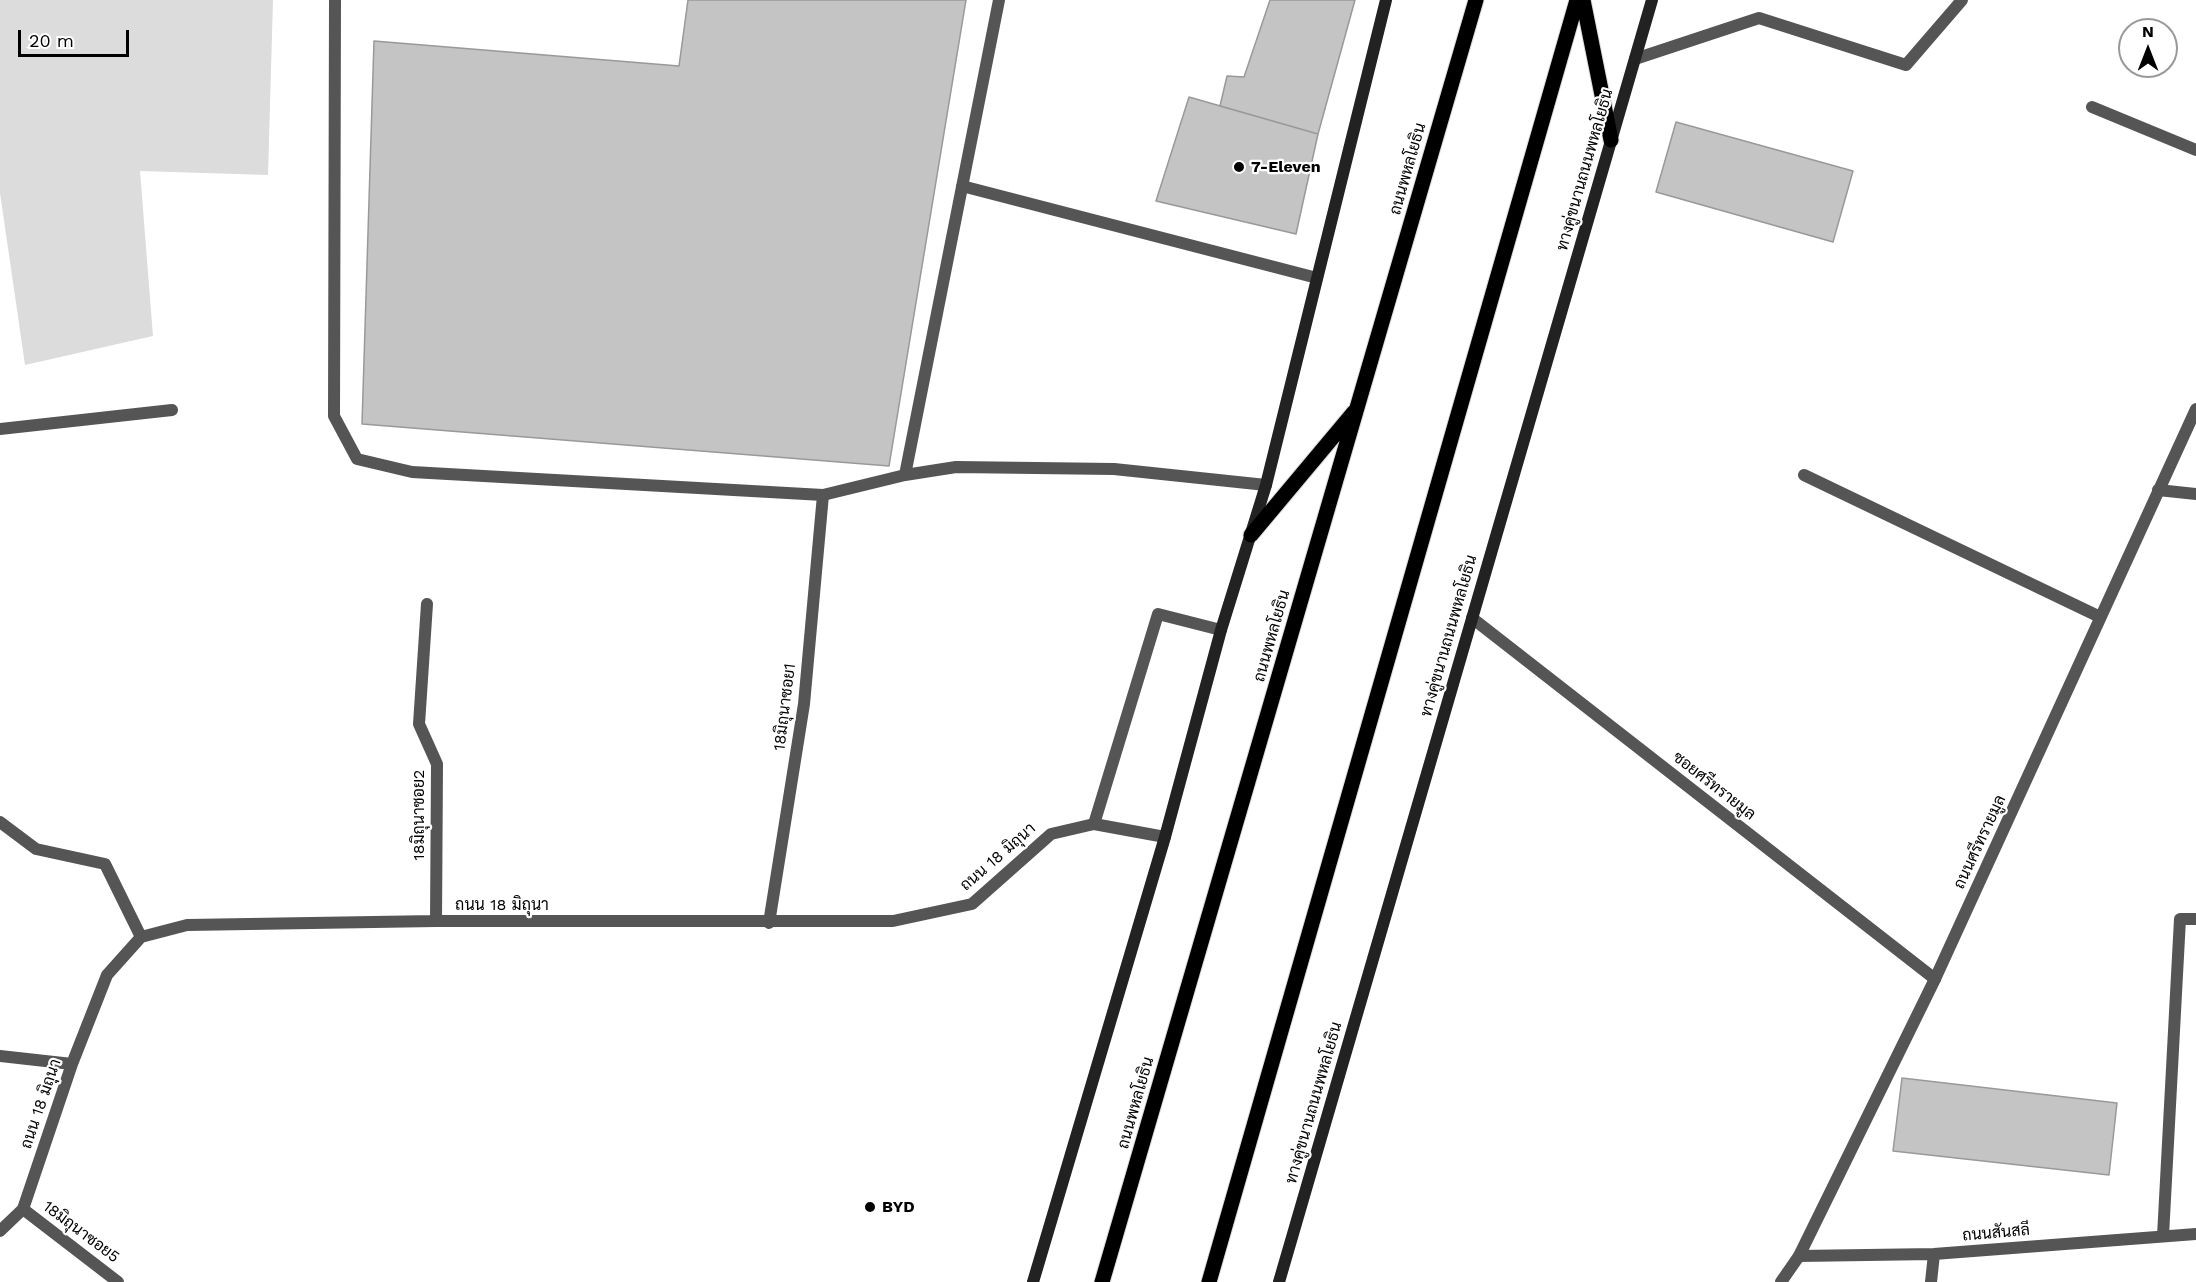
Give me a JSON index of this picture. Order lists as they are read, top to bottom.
{
  "streets": {
    "main road": ["ถนนพหลโยธิน", "ทางคู่ขนานถนนพหลโยธิน"],
    "street": [
      "18มิถุนาซอย1",
      "ซอยศรีทรายมูล",
      "18มิถุนาซอย2",
      "ถนนศรีทรายมูล",
      "ถนน 18 มิถุนา",
      "18มิถุนาซอย5",
      "ถนนสันสลี"
    ]
  },
  "crossings": [
    ["ทางคู่ขนานถนนพหลโยธิน", "ซอยศรีทรายมูล"],
    ["18มิถุนาซอย1", "ถนน 18 มิถุนา"],
    ["ซอยศรีทรายมูล", "ถนนศรีทรายมูล"],
    ["18มิถุนาซอย2", "ถนน 18 มิถุนา"],
    ["ถนนศรีทรายมูล", "ถนนสันสลี"],
    ["ถนน 18 มิถุนา", "18มิถุนาซอย5"]
  ],
  "places": ["7-Eleven", "BYD"],
  "scale_bar": "20 m",
  "north": "top"
}
